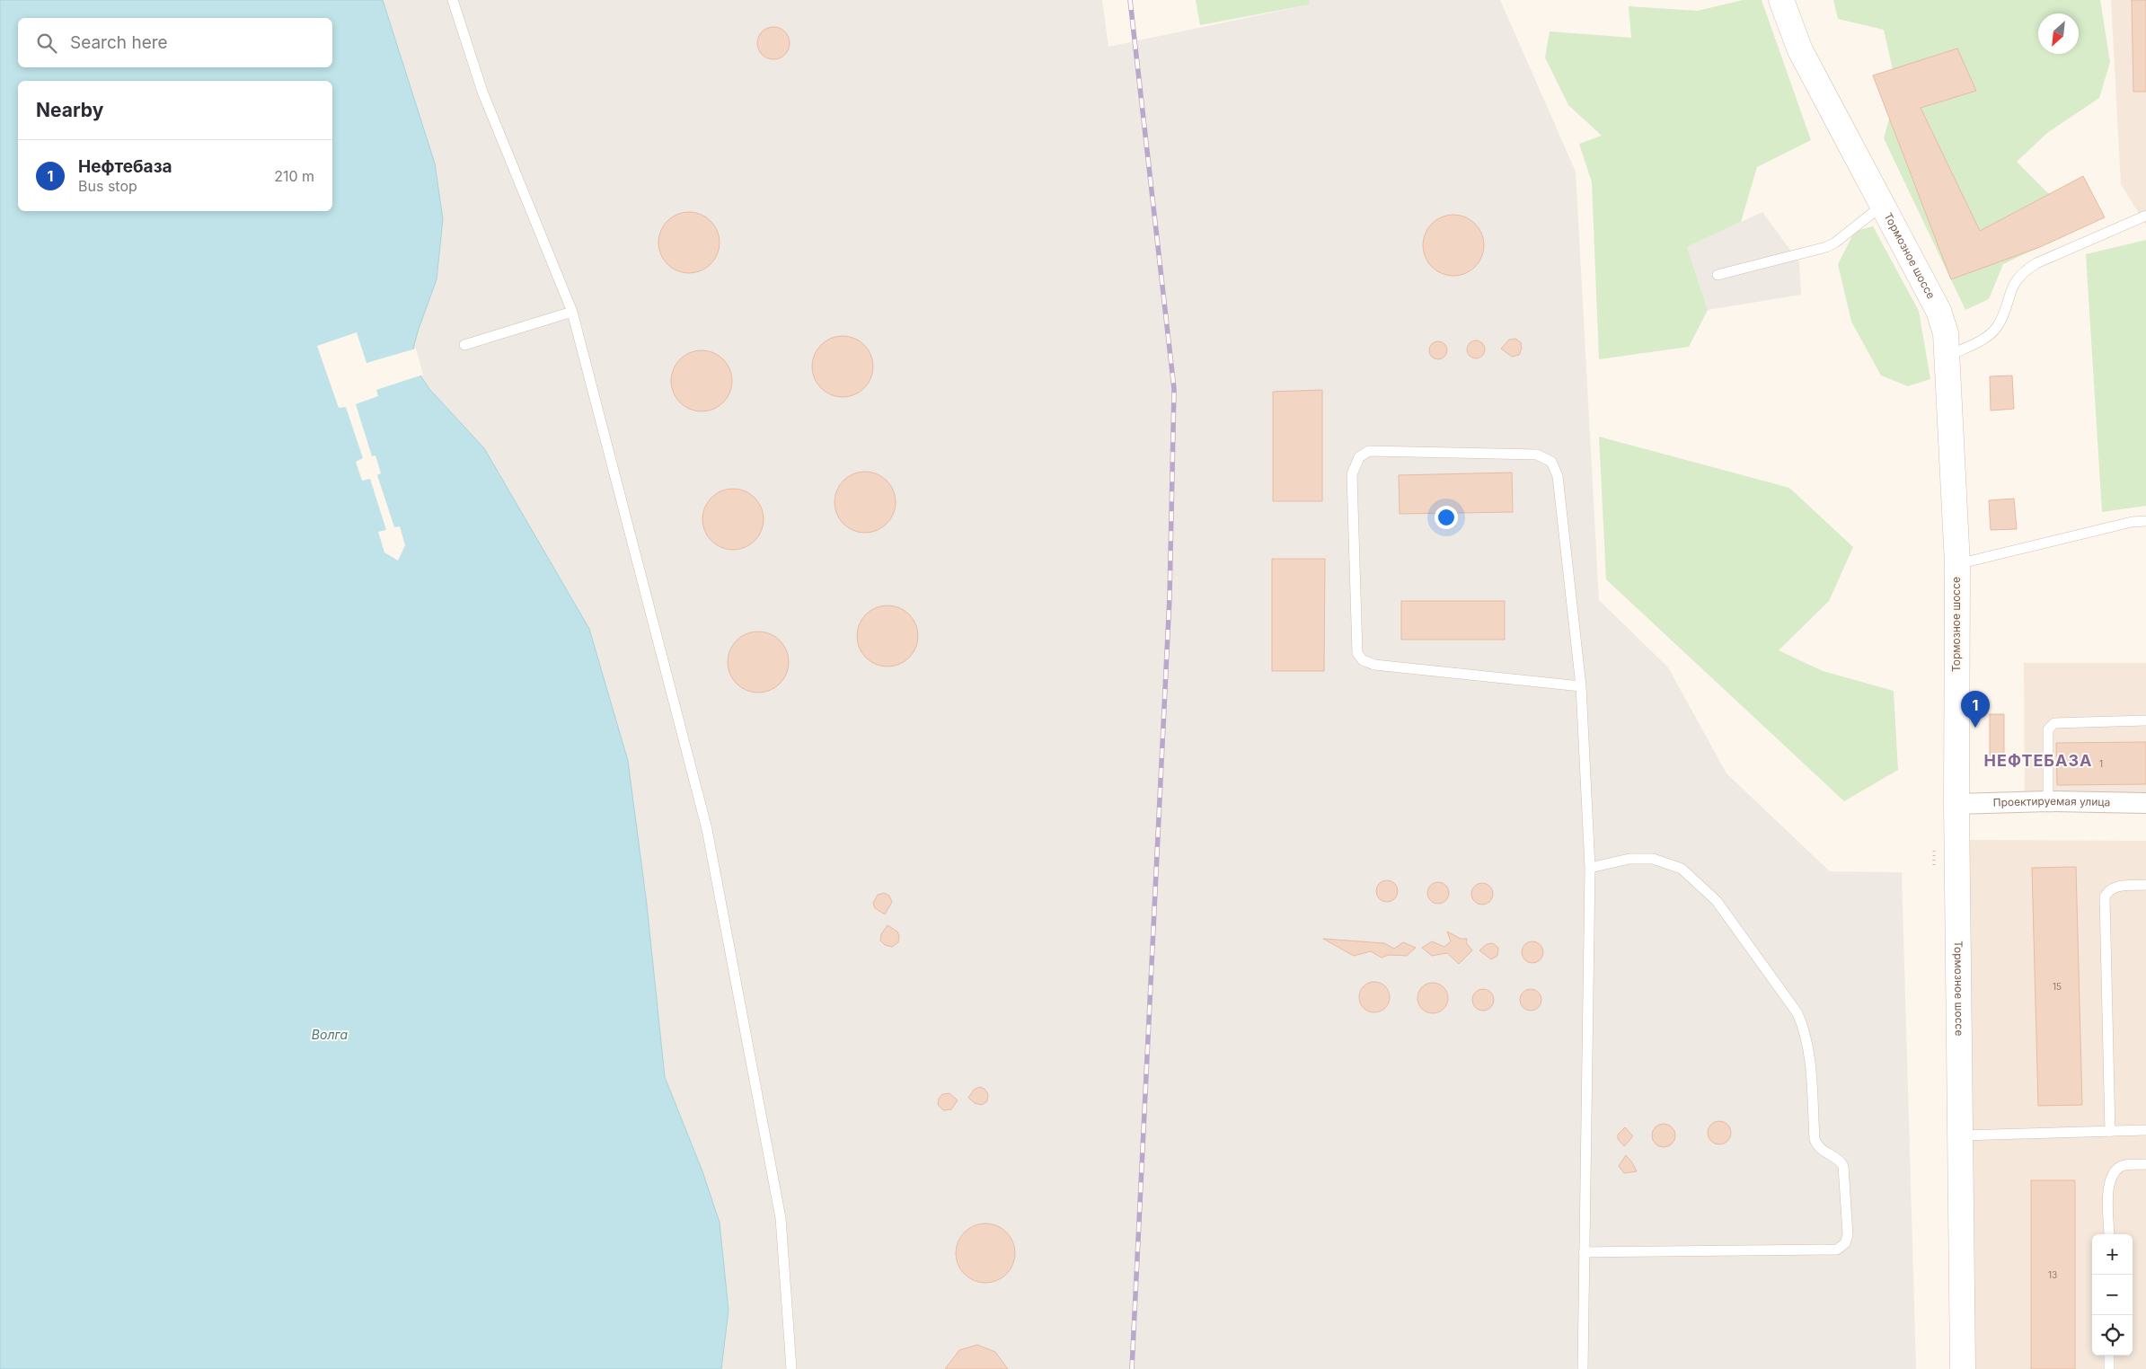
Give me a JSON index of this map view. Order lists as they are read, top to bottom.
{
  "streets": {
    "street": ["Тормозное шоссе", "Проектируемая улица"]
  },
  "crossings": [
    ["Тормозное шоссе", "Проектируемая улица"]
  ],
  "districts": ["НЕФТЕБАЗА"],
  "water": ["Волга"],
  "house_numbers": ["1", "15", "13"],
  "north": "bottom left",
  "page": {
    "search": "Search here",
    "heading": "Nearby",
    "list": [
      {
        "mark": "1",
        "name": "Нефтебаза",
        "note": "Bus stop",
        "value": "210 m"
      }
    ],
    "pins": "1",
    "map_buttons": ["+", "−"]
  }
}
